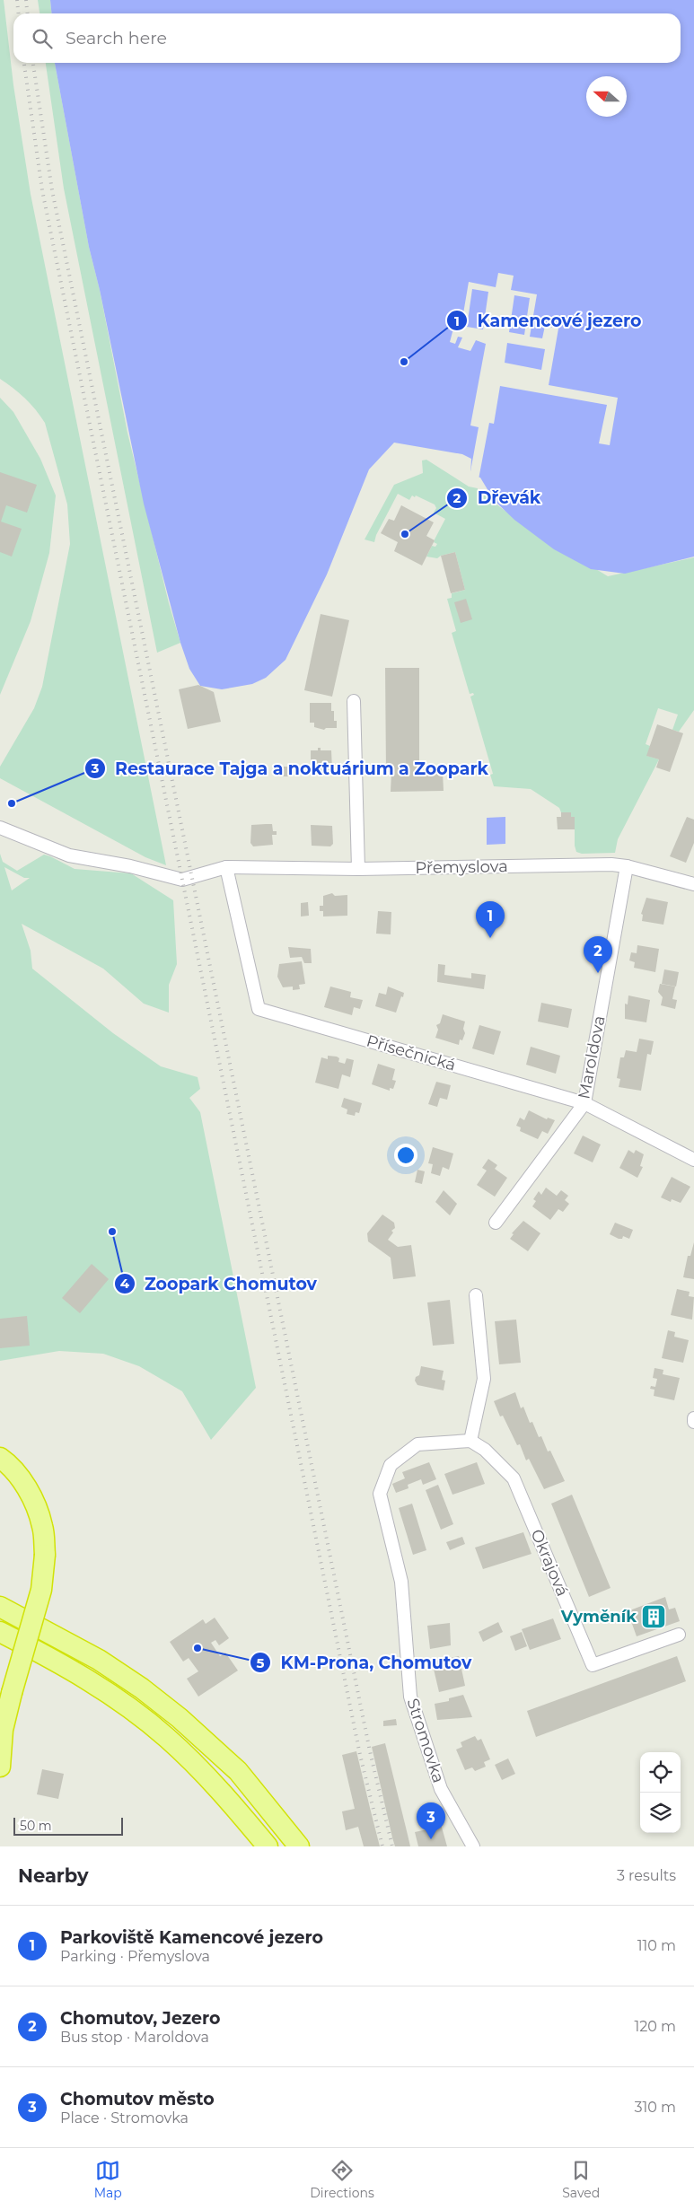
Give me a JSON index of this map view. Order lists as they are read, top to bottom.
{
  "streets": {
    "street": [
      "Přemyslova",
      "Přísečnická",
      "Maroldova",
      "Okrajová",
      "Stromovka"
    ]
  },
  "crossings": [
    ["Přemyslova", "Přísečnická"],
    ["Přemyslova", "Maroldova"],
    ["Přísečnická", "Maroldova"],
    ["Okrajová", "Stromovka"]
  ],
  "places": {
    "other": [
      "Kamencové jezero",
      "Dřevák",
      "Restaurace Tajga a noktuárium a Zoopark",
      "Zoopark Chomutov",
      "KM-Prona, Chomutov"
    ],
    "building": ["Vyměník"]
  },
  "scale_bar": "50 m",
  "north": "left",
  "page": {
    "search": "Search here",
    "pins": ["1", "2", "3"],
    "scale": "50 m",
    "heading": ["Nearby", "3 results"],
    "list": [
      {
        "mark": "1",
        "name": "Parkoviště Kamencové jezero",
        "note": "Parking · Přemyslova",
        "value": "110 m"
      },
      {
        "mark": "2",
        "name": "Chomutov, Jezero",
        "note": "Bus stop · Maroldova",
        "value": "120 m"
      },
      {
        "mark": "3",
        "name": "Chomutov město",
        "note": "Place · Stromovka",
        "value": "310 m"
      }
    ],
    "nav": ["Map", "Directions", "Saved"]
  }
}
